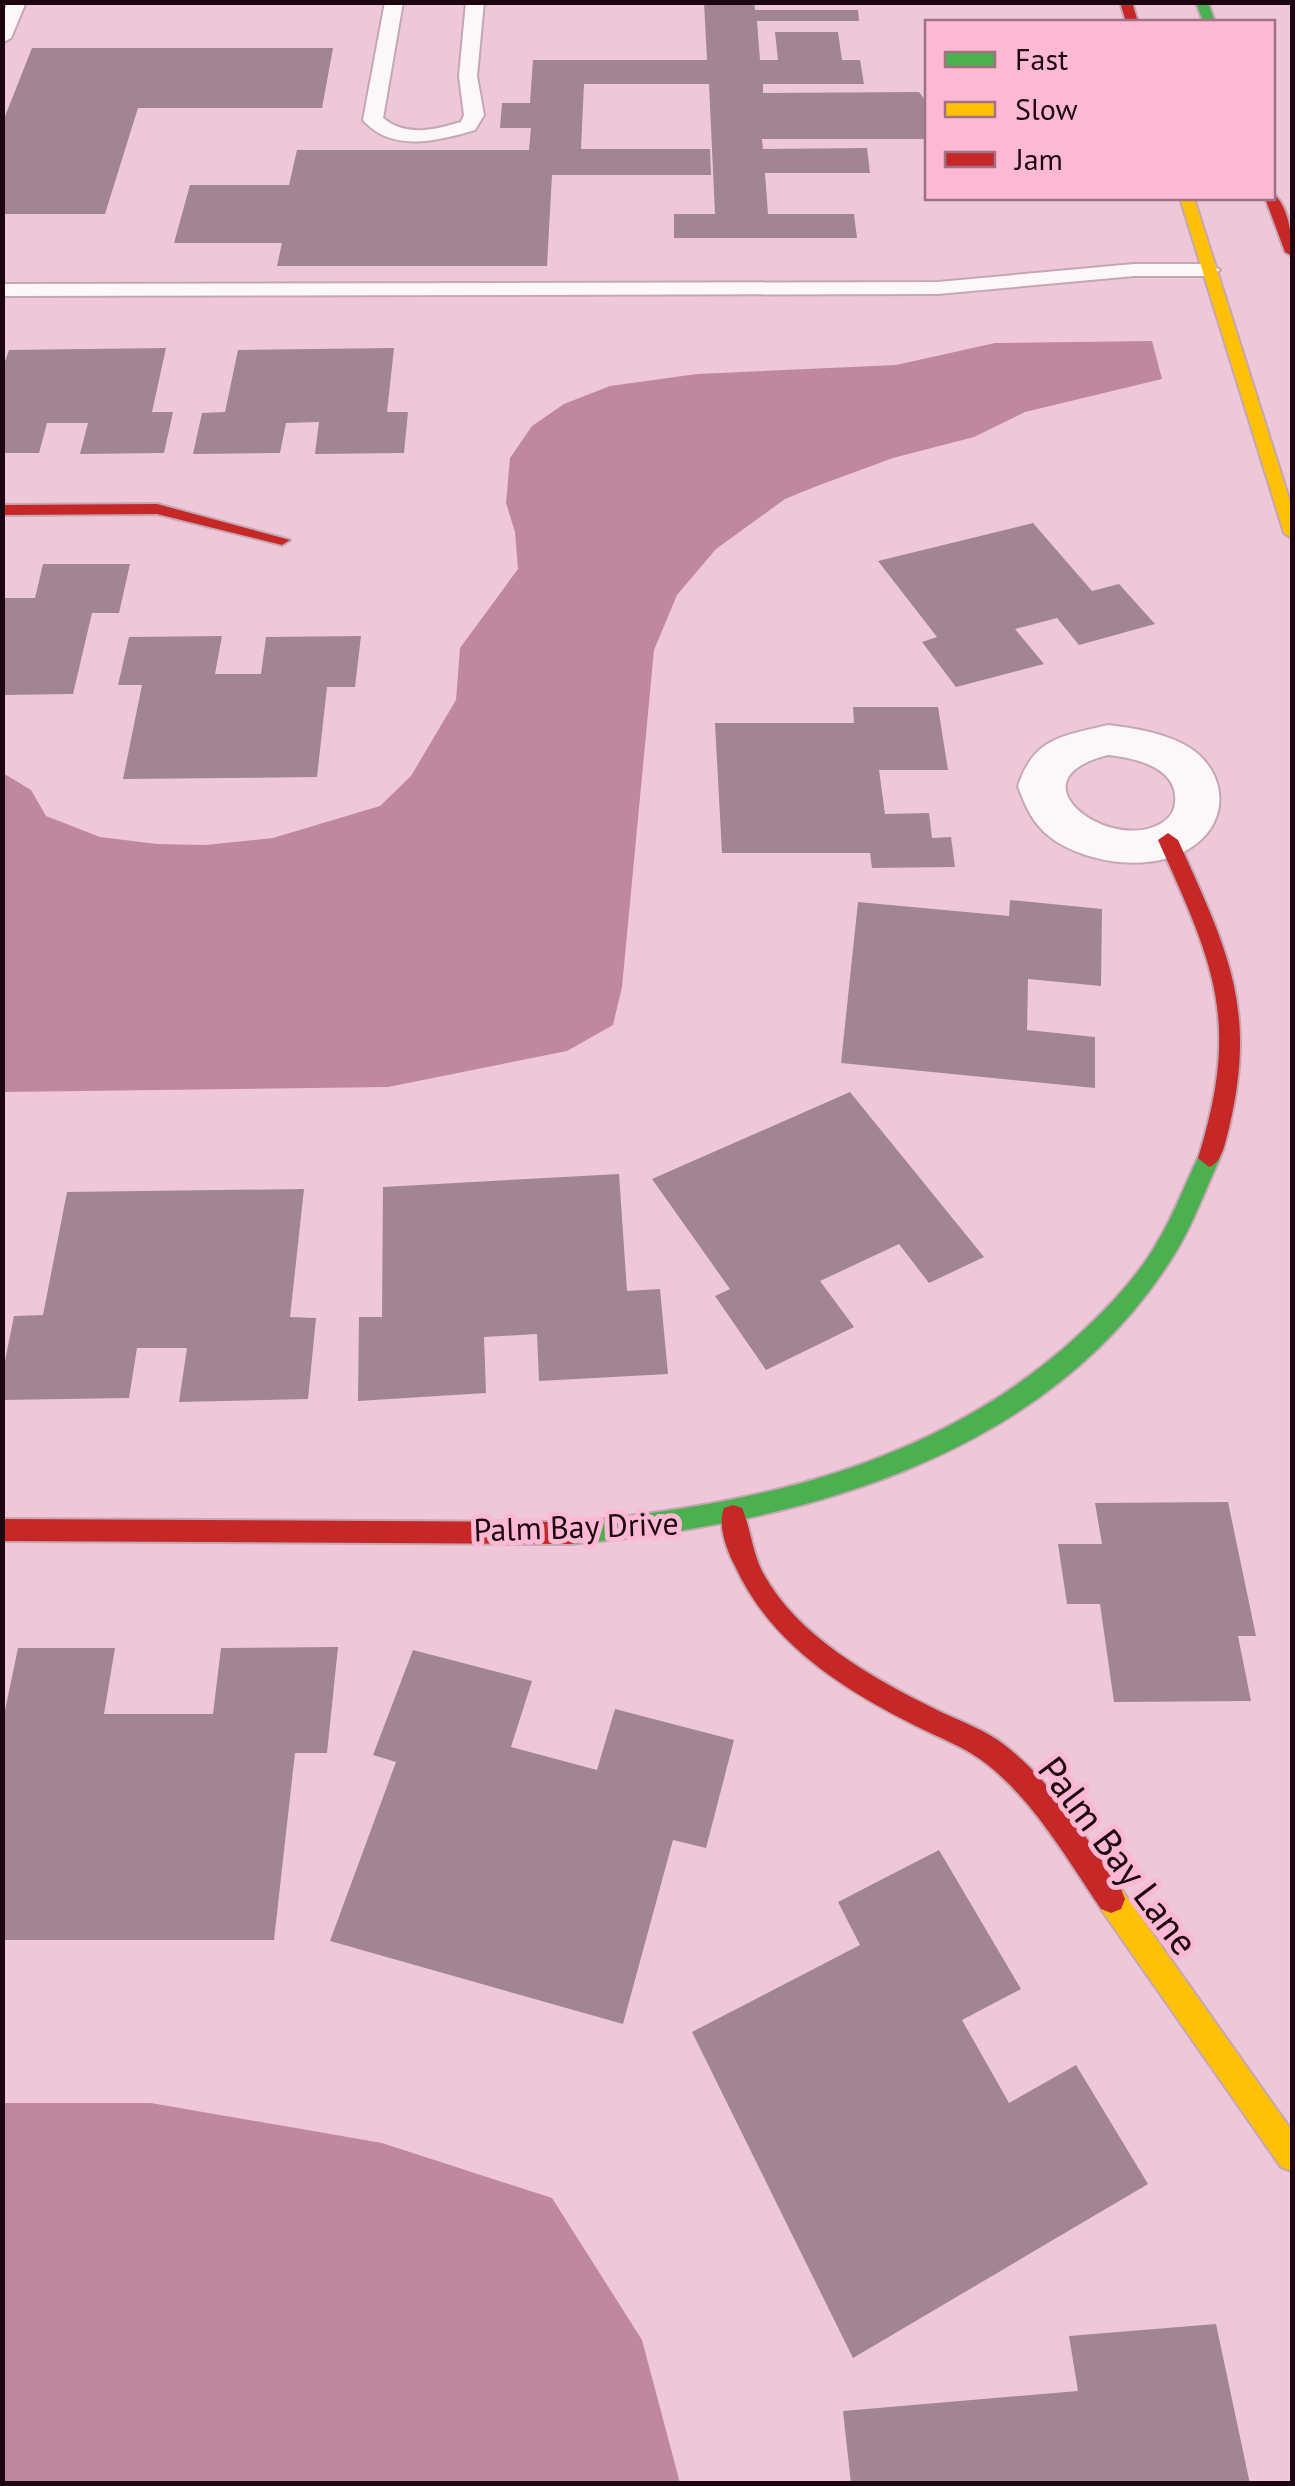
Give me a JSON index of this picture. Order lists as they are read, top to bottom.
{
  "streets": {
    "street": ["Palm Bay Drive", "Palm Bay Lane"]
  },
  "crossings": [
    ["Palm Bay Drive", "Palm Bay Lane"]
  ],
  "legend": ["Fast", "Slow", "Jam"]
}
